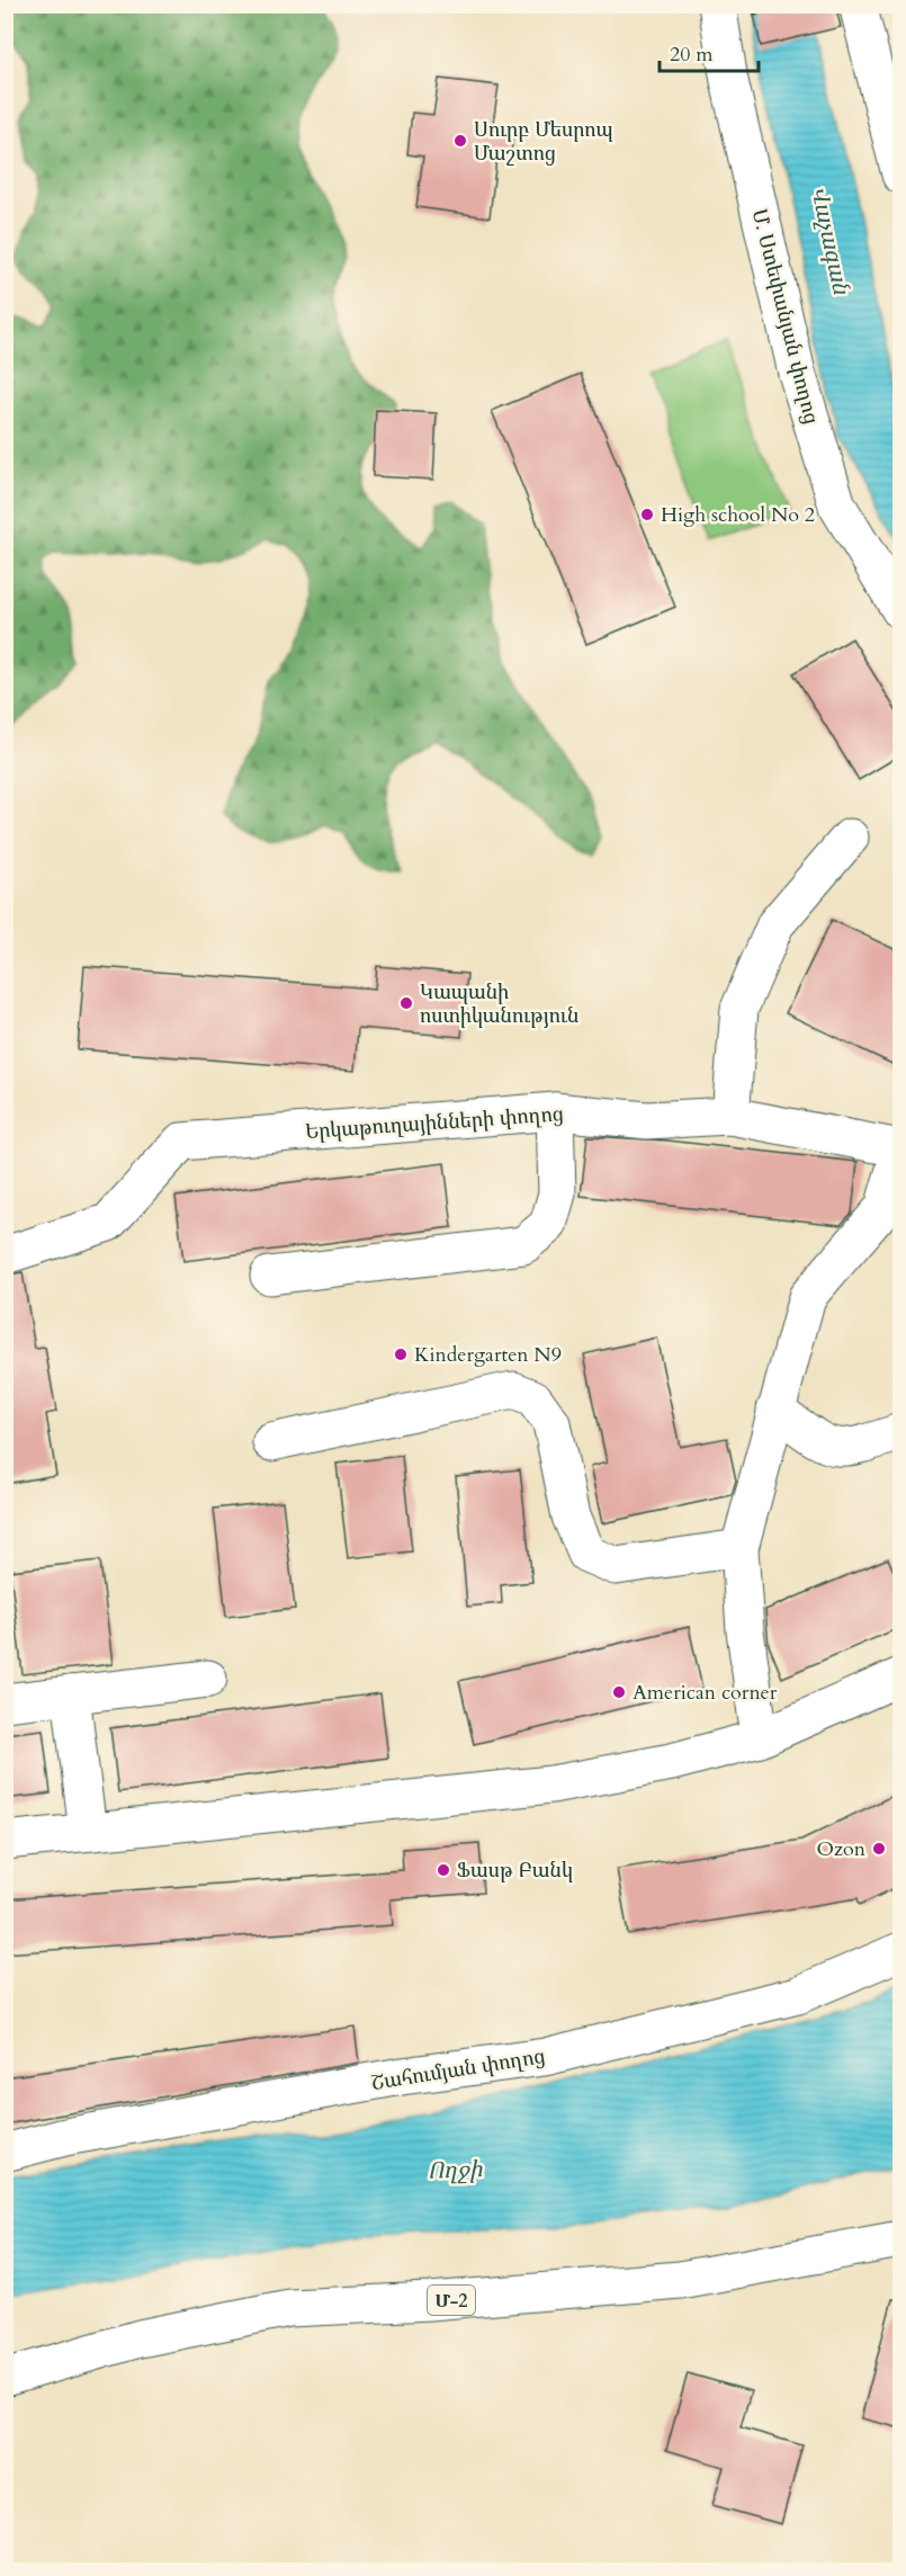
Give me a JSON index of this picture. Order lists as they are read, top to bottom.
{
  "streets": {
    "main road": [
      "Մ. Ստեփանյան փողոց",
      "Երկաթուղայինների փողոց",
      "Շահումյան փողոց",
      "Մ-2"
    ]
  },
  "water": ["Վաչագան", "Ողջի"],
  "places": [
    "Սուրբ Մեսրոպ Մաշտոց",
    "High school No 2",
    "Կապանի ոստիկանություն",
    "Kindergarten N9",
    "American corner",
    "Ozon",
    "Ֆասթ Բանկ"
  ],
  "scale_bar": "20 m"
}
